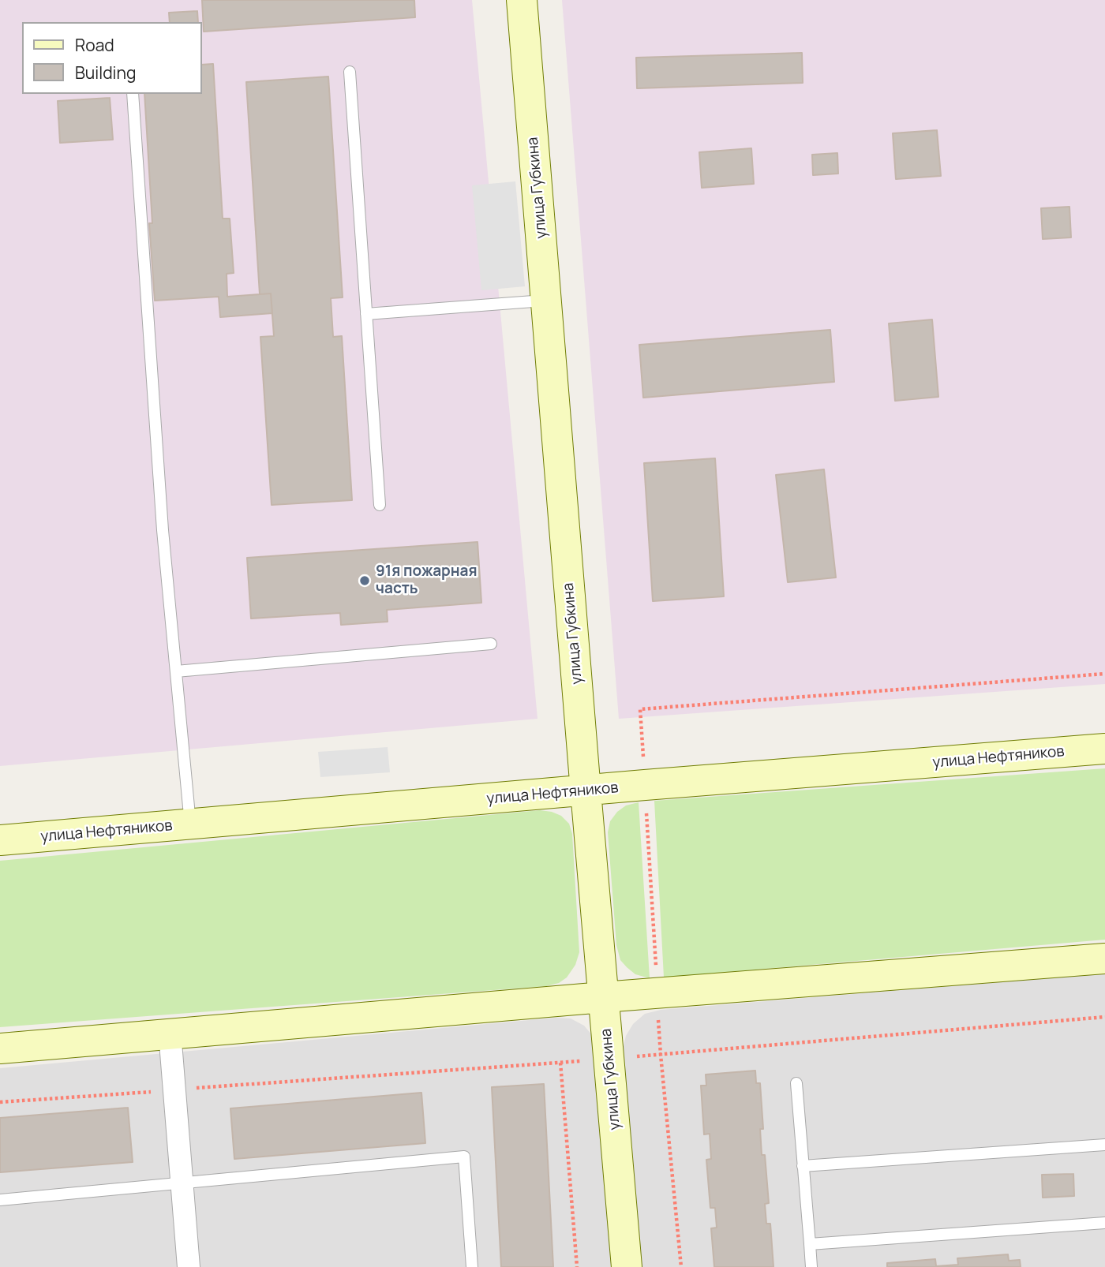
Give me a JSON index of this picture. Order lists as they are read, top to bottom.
{
  "streets": {
    "main road": ["улица Губкина", "улица Нефтяников"]
  },
  "crossings": [
    ["улица Губкина", "улица Нефтяников"]
  ],
  "places": ["91я пожарная часть"],
  "legend": ["Road", "Building"]
}
